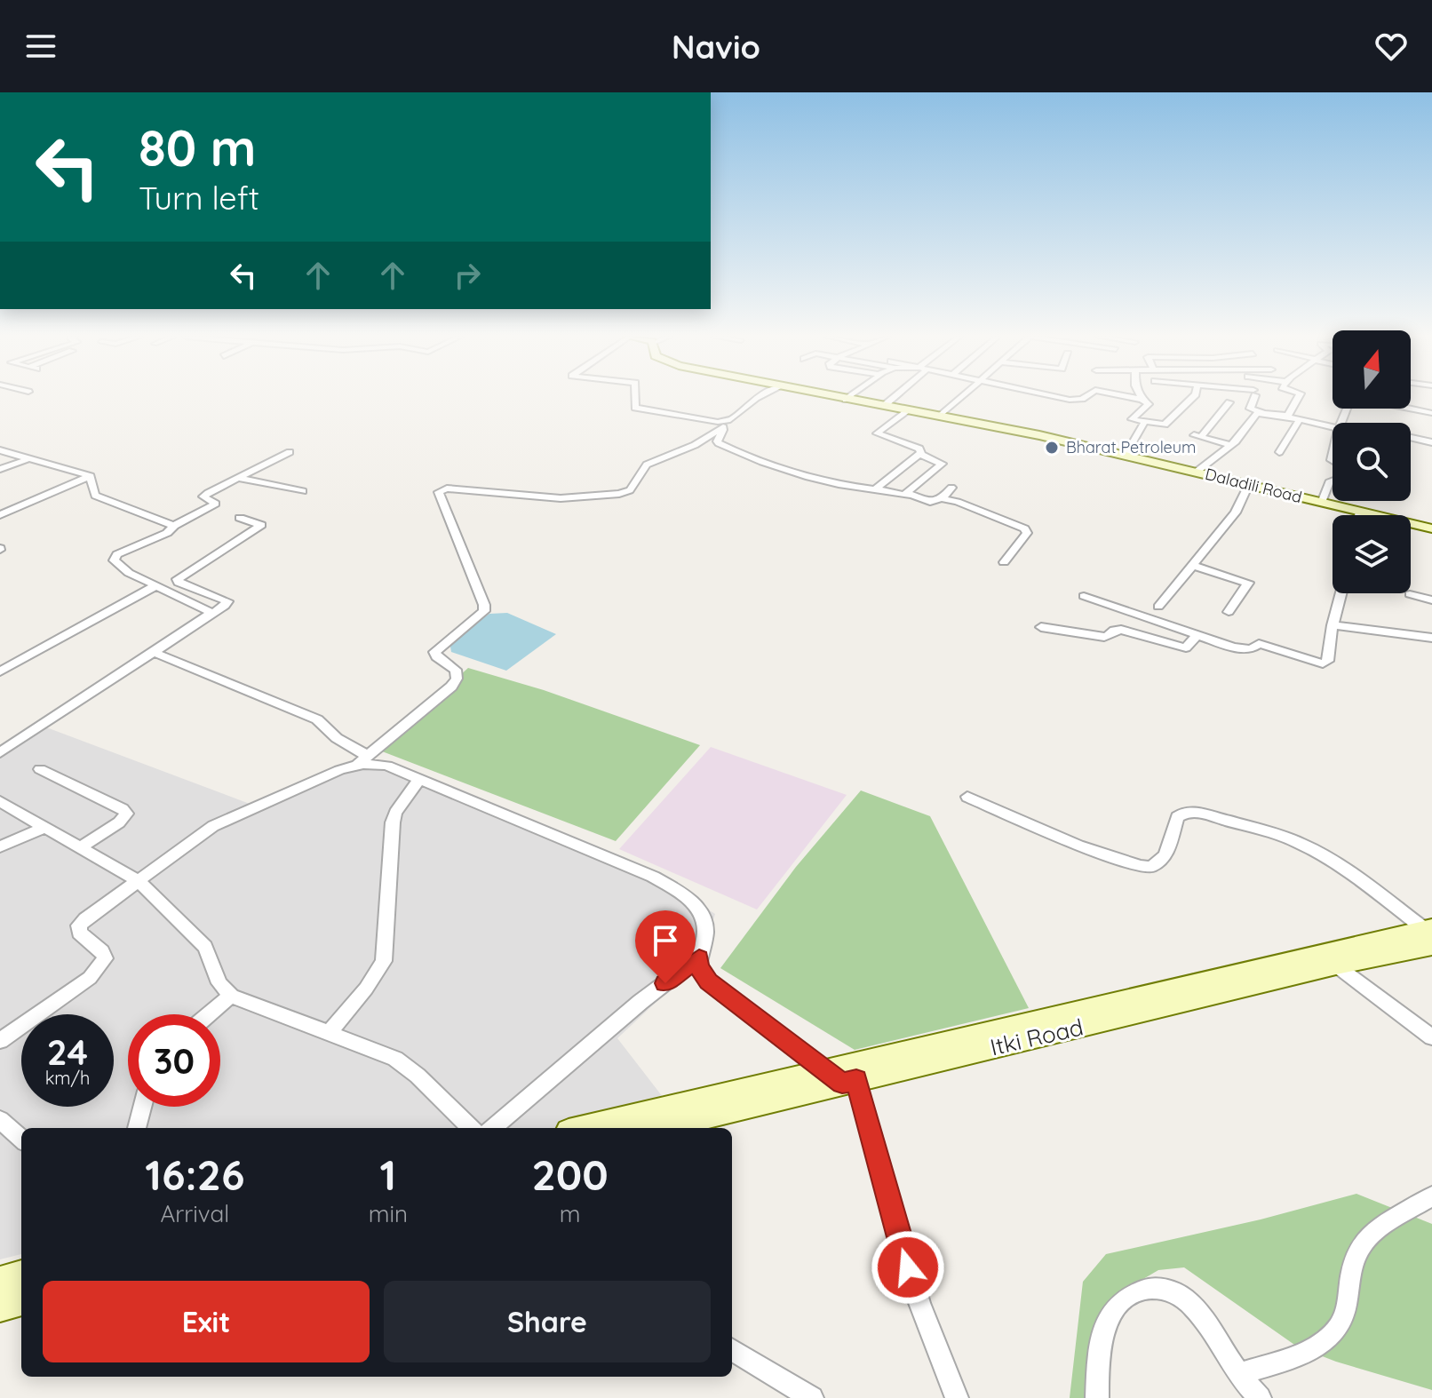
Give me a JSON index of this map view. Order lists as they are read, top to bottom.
{
  "streets": {
    "main road": ["Daladili Road", "Itki Road"]
  },
  "places": ["Bharat Petroleum"],
  "north": "top",
  "page": {
    "header": "Navio",
    "turn": ["80 m", "Turn left"],
    "speed": "24 km/h",
    "limit": "30",
    "eta": [
      "16:26",
      "Arrival",
      "1",
      "min",
      "200",
      "m"
    ],
    "buttons": ["Exit", "Share"]
  }
}
